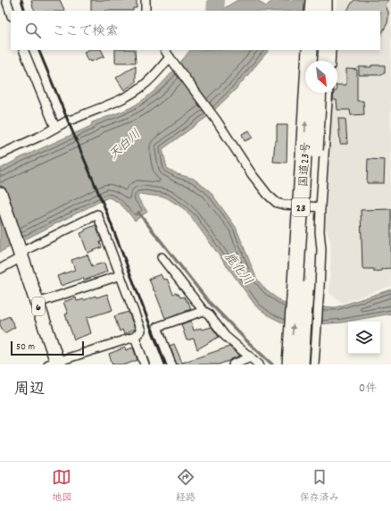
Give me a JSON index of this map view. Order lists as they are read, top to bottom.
{
  "streets": {
    "highway": ["国道23号", "23"],
    "main road": ["6"]
  },
  "water": ["天白川", "鹿化川"],
  "scale_bar": "50 m",
  "north": "bottom right",
  "page": {
    "search": "ここで検索",
    "scale": "50 m",
    "heading": ["周辺", "0件"],
    "nav": ["地図", "経路", "保存済み"]
  }
}
